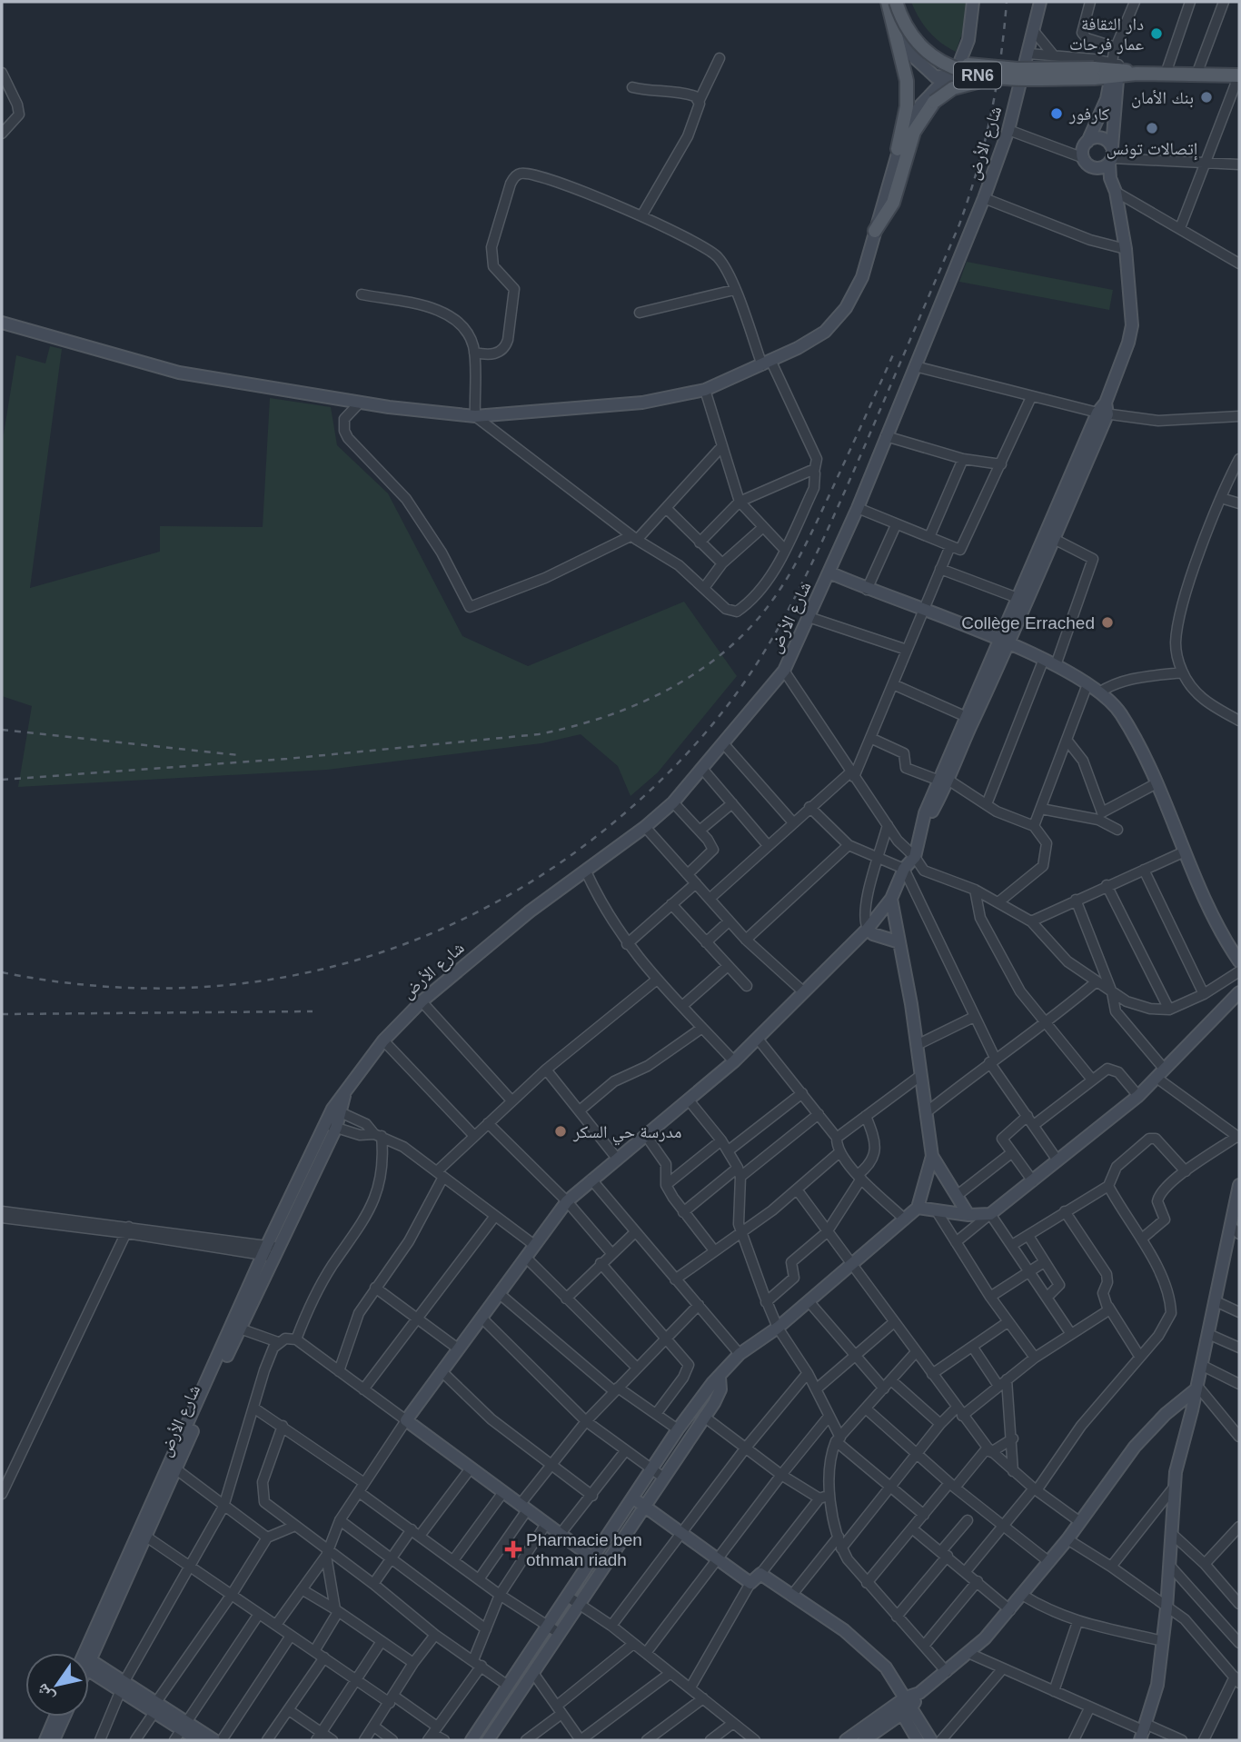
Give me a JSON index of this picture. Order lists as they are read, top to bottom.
{
  "streets": {
    "main road": ["RN6"],
    "street": ["شارع الأرض"]
  },
  "places": {
    "other": [
      "دار الثقافة عمار فرحات",
      "بنك الأمان",
      "كارفور",
      "إتصالات تونس",
      "Collège Errached",
      "مدرسة حي السكر"
    ],
    "health": ["Pharmacie ben othman riadh"]
  },
  "north": "bottom left"
}
